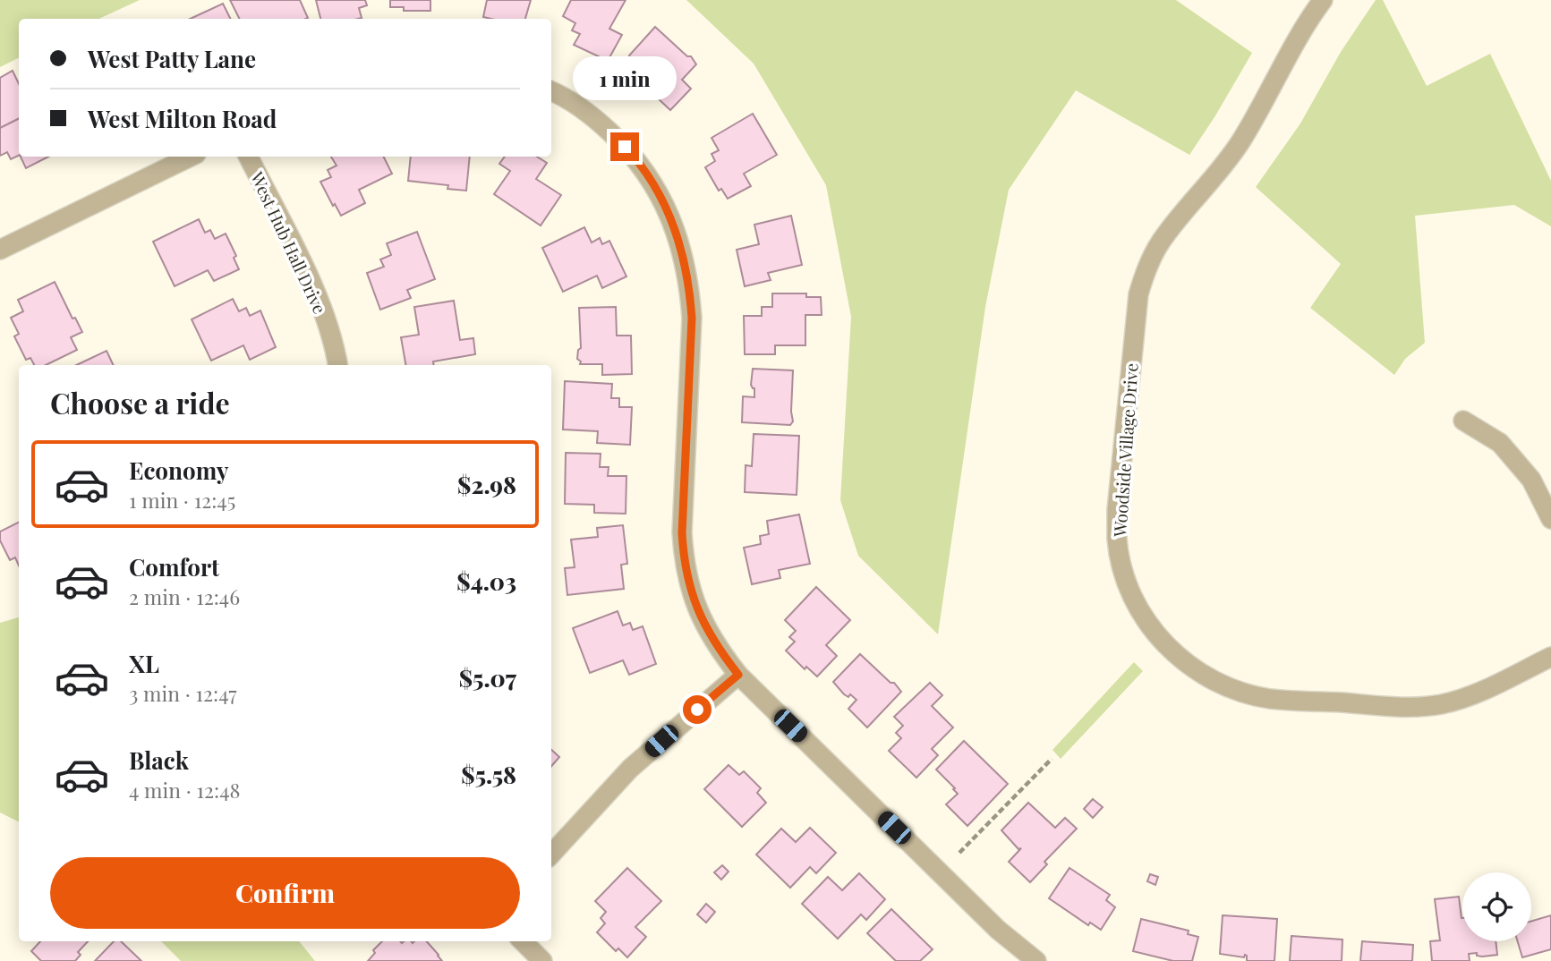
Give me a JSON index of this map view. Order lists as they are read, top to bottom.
{
  "streets": {
    "street": ["West Hub Hall Drive", "Woodside Village Drive"]
  },
  "page": {
    "banner": ["West Patty Lane", "West Milton Road"],
    "bubble": "1 min",
    "heading": "Choose a ride",
    "list": [
      {
        "name": "Economy",
        "note": "1 min · 12:45",
        "value": "$2.98"
      },
      {
        "name": "Comfort",
        "note": "2 min · 12:46",
        "value": "$4.03"
      },
      {
        "name": "XL",
        "note": "3 min · 12:47",
        "value": "$5.07"
      },
      {
        "name": "Black",
        "note": "4 min · 12:48",
        "value": "$5.58"
      }
    ],
    "buttons": "Confirm"
  }
}
